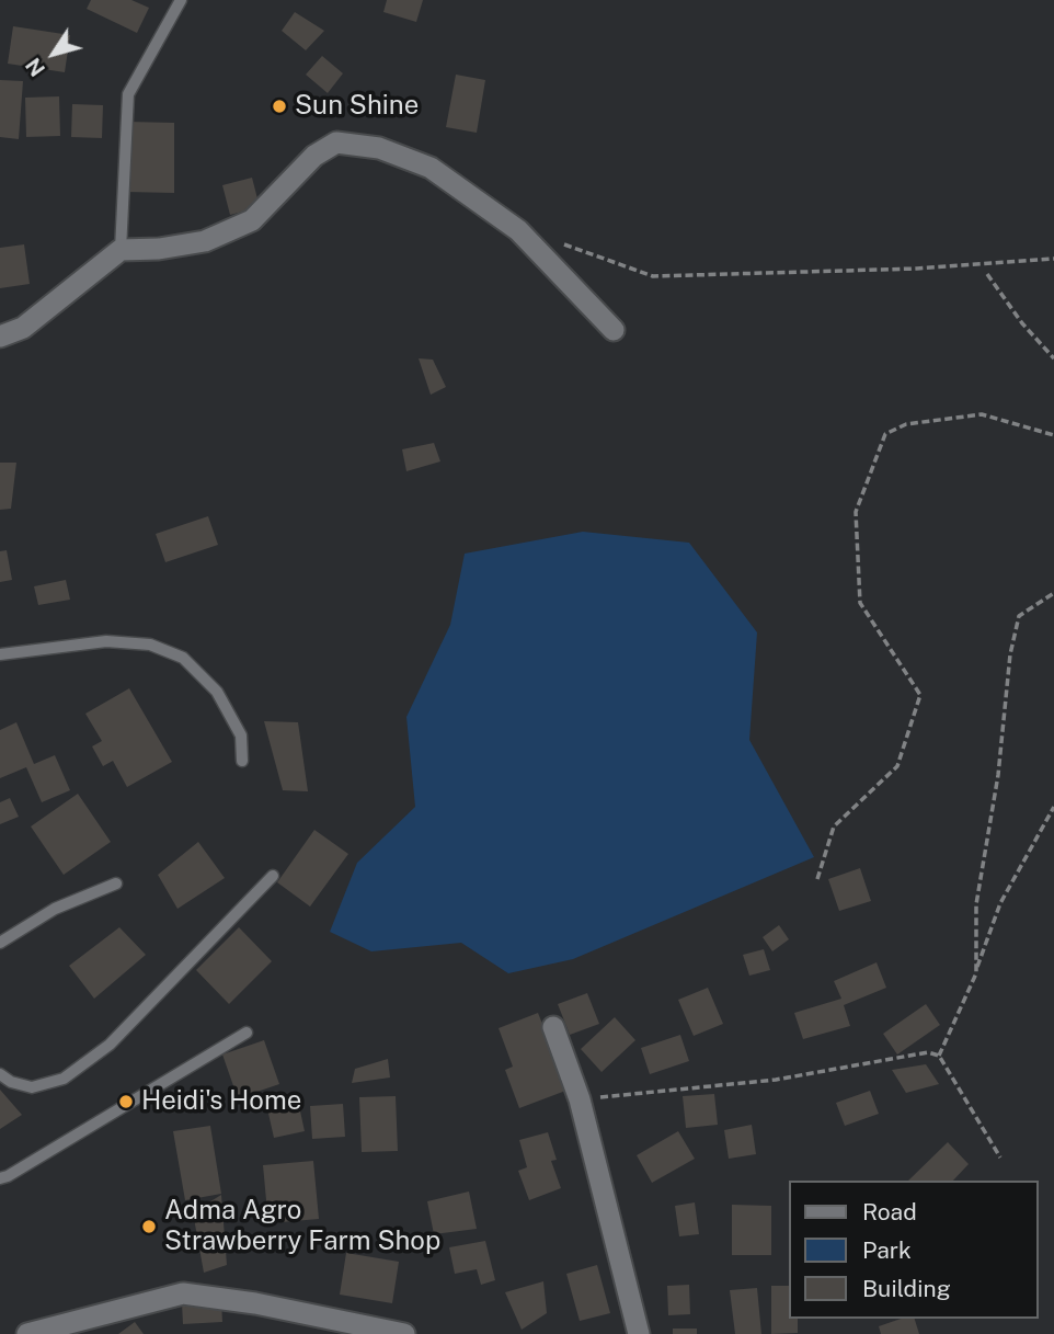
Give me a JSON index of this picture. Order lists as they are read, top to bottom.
{
  "places": ["Sun Shine", "Heidi's Home", "Adma Agro Strawberry Farm Shop"],
  "legend": ["Road", "Park", "Building"],
  "north": "bottom left"
}
